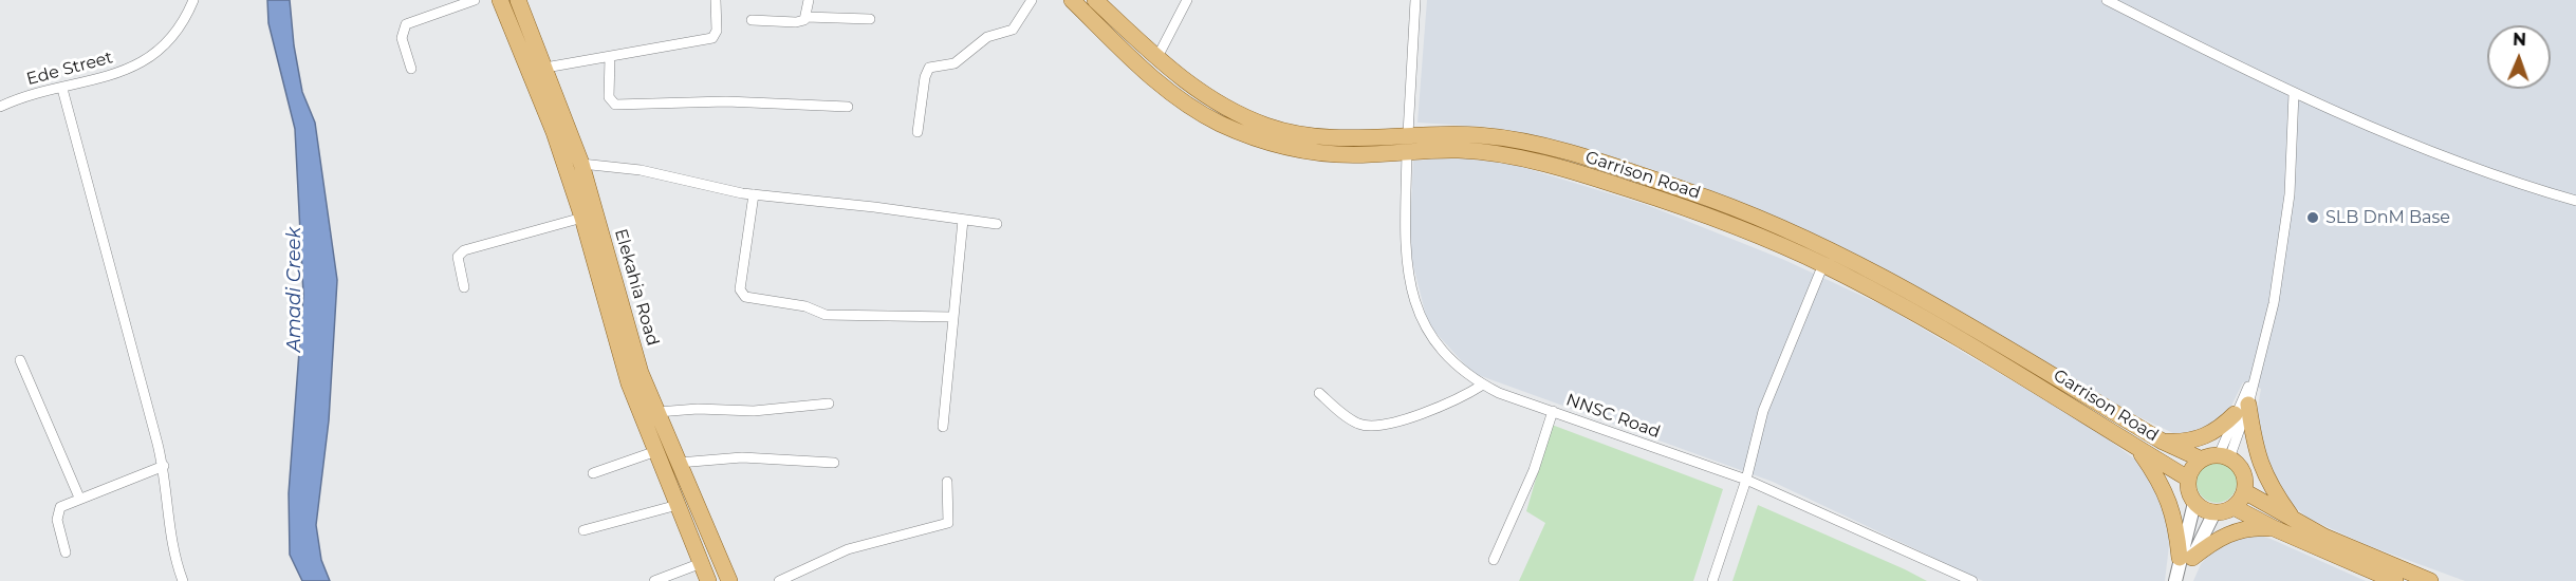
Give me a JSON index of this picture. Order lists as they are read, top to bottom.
{
  "streets": {
    "main road": ["Garrison Road", "Elekahia Road"],
    "street": ["Ede Street", "NNSC Road"]
  },
  "crossings": [
    ["Garrison Road", "NNSC Road"]
  ],
  "water": ["Amadi Creek"],
  "places": ["SLB DnM Base"],
  "north": "top"
}
